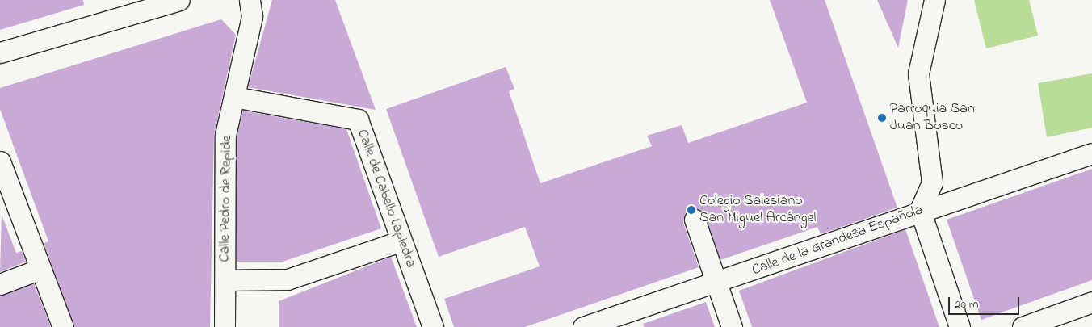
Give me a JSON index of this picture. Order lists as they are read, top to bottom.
{
  "streets": {
    "street": ["Calle Pedro de Repide", "Calle de Cabello Lapiedra", "Calle de la Grandeza Española"]
  },
  "crossings": [
    ["Calle Pedro de Repide", "Calle de Cabello Lapiedra"]
  ],
  "places": ["Parroquia San Juan Bosco", "Colegio Salesiano San Miguel Arcángel"],
  "scale_bar": "20 m"
}
